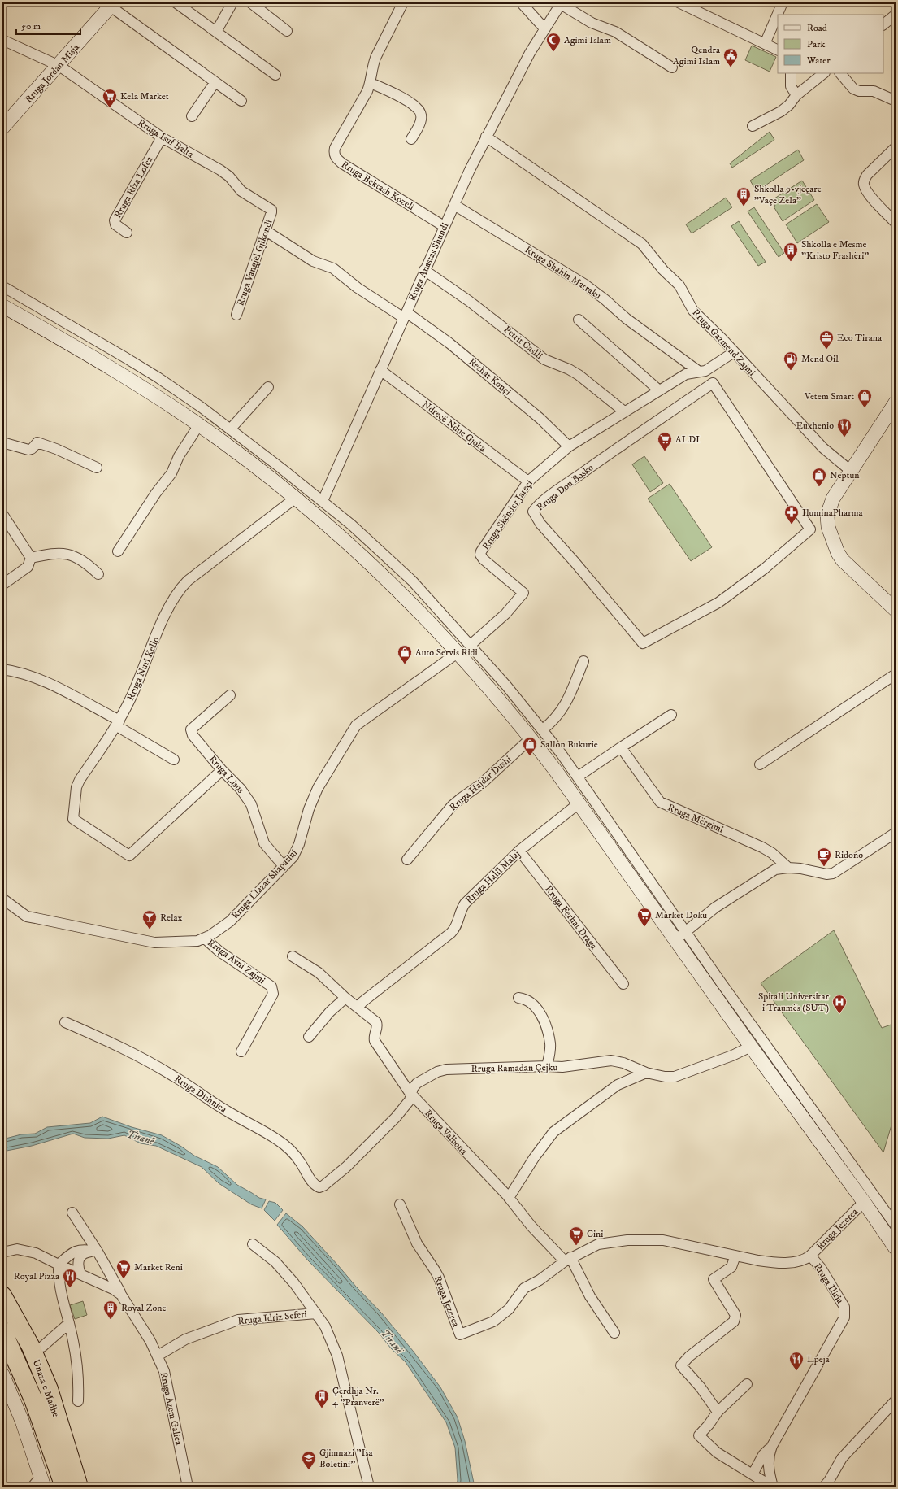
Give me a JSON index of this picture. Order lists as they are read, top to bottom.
{
  "streets": {
    "highway": ["Unaza e Madhe"],
    "street": [
      "Rruga Jordan Misja",
      "Rruga Isuf Balta",
      "Rruga Bektash Kozeli",
      "Rruga Riza Lofca",
      "Rruga Anastas Shundi",
      "Rruga Vangjel Gjikondi",
      "Rruga Shahin Matraku",
      "Petrit Caslli",
      "Rruga Gazmend Zajmi",
      "Reshat Konçi",
      "Ndrecë Ndue Gjoka",
      "Rruga Don Bosko",
      "Rruga Skënder Jareçi",
      "Rruga Nuri Kello",
      "Rruga Lisus",
      "Rruga Hajdar Dushi",
      "Rruga Mërgimi",
      "Rruga Halil Malaj",
      "Rruga Llazar Shapatini",
      "Rruga Ferhat Draga",
      "Rruga Avni Zajmi",
      "Rruga Ramadan Çejku",
      "Rruga Dishnica",
      "Rruga Valbona",
      "Rruga Jezerca",
      "Rruga Iliria",
      "Rruga Idriz Seferi",
      "Rruga Azem Galica"
    ]
  },
  "crossings": [
    ["Rruga Jordan Misja", "Rruga Isuf Balta"],
    ["Rruga Isuf Balta", "Rruga Riza Lofca"],
    ["Rruga Isuf Balta", "Rruga Vangjel Gjikondi"],
    ["Rruga Bektash Kozeli", "Rruga Anastas Shundi"],
    ["Rruga Anastas Shundi", "Rruga Shahin Matraku"],
    ["Rruga Anastas Shundi", "Petrit Caslli"],
    ["Rruga Anastas Shundi", "Rruga Gazmend Zajmi"],
    ["Rruga Anastas Shundi", "Reshat Konçi"],
    ["Rruga Anastas Shundi", "Ndrecë Ndue Gjoka"],
    ["Rruga Shahin Matraku", "Rruga Skënder Jareçi"],
    ["Petrit Caslli", "Rruga Skënder Jareçi"],
    ["Rruga Gazmend Zajmi", "Rruga Skënder Jareçi"],
    ["Reshat Konçi", "Rruga Skënder Jareçi"],
    ["Ndrecë Ndue Gjoka", "Rruga Skënder Jareçi"],
    ["Rruga Nuri Kello", "Rruga Lisus"],
    ["Rruga Lisus", "Rruga Llazar Shapatini"],
    ["Rruga Halil Malaj", "Rruga Ferhat Draga"],
    ["Rruga Halil Malaj", "Rruga Valbona"],
    ["Rruga Llazar Shapatini", "Rruga Avni Zajmi"],
    ["Rruga Ramadan Çejku", "Rruga Dishnica"],
    ["Rruga Ramadan Çejku", "Rruga Valbona"],
    ["Rruga Valbona", "Rruga Jezerca"],
    ["Rruga Valbona", "Rruga Iliria"],
    ["Rruga Jezerca", "Rruga Iliria"],
    ["Rruga Idriz Seferi", "Rruga Azem Galica"]
  ],
  "water": ["Tiranë"],
  "places": {
    "mosque": ["Agimi Islam"],
    "public building": ["Qendra Agimi Islam"],
    "supermarket": [
      "Kela Market",
      "ALDI",
      "Market Doku",
      "Cini",
      "Market Reni"
    ],
    "building": [
      "Shkolla 9-vjeçare \"Vaçe Zela\"",
      "Shkolla e Mesme \"Kristo Frashëri\"",
      "Royal Zone",
      "Çerdhja Nr. 4 \"Pranverë\""
    ],
    "office": ["Eco Tirana"],
    "fuel station": ["Mend Oil"],
    "shop": [
      "Vetem Smart",
      "Neptun",
      "Auto Servis Ridi",
      "Sallon Bukurie"
    ],
    "restaurant": ["Euxhenio", "Royal Pizza", "Lpeja"],
    "pharmacy": ["IluminaPharma"],
    "cafe": ["Ridono"],
    "bar": ["Relax"],
    "hospital": ["Spitali Universitar i Traumës (SUT)"],
    "school or university": ["Gjimnazi \"Isa Boletini\""]
  },
  "legend": ["Road", "Park", "Water"],
  "scale_bar": "50 m"
}
